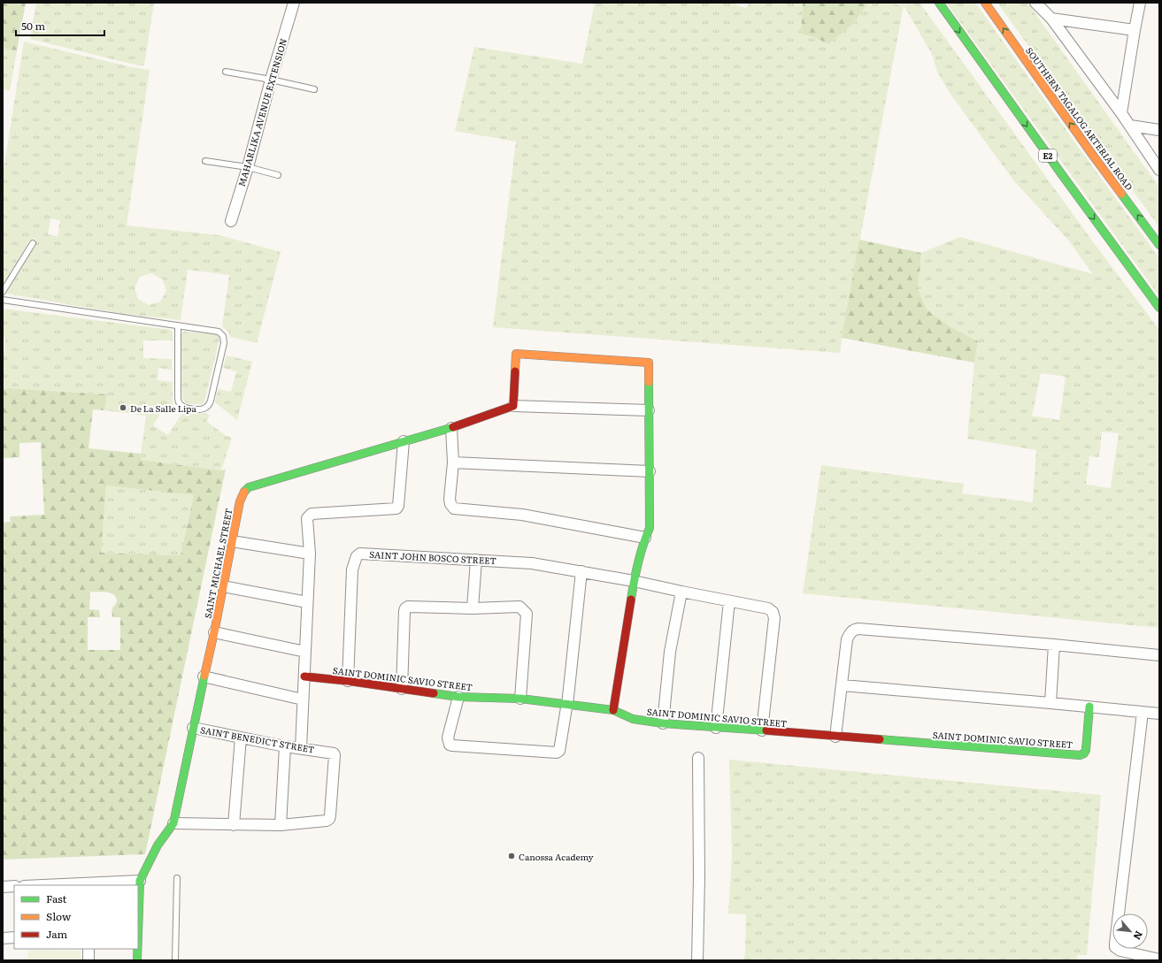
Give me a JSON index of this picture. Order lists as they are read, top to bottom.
{
  "streets": {
    "main road": [
      "SOUTHERN TAGALOG ARTERIAL ROAD",
      "E2",
      "SAINT MICHAEL STREET",
      "SAINT DOMINIC SAVIO STREET"
    ],
    "street": ["MAHARLIKA AVENUE EXTENSION", "SAINT JOHN BOSCO STREET", "SAINT BENEDICT STREET"]
  },
  "crossings": [
    ["SAINT JOHN BOSCO STREET", "SAINT DOMINIC SAVIO STREET"],
    ["SAINT MICHAEL STREET", "SAINT BENEDICT STREET"]
  ],
  "places": ["De La Salle Lipa", "Canossa Academy"],
  "legend": ["Fast", "Slow", "Jam"],
  "scale_bar": "50 m",
  "north": "bottom right"
}
